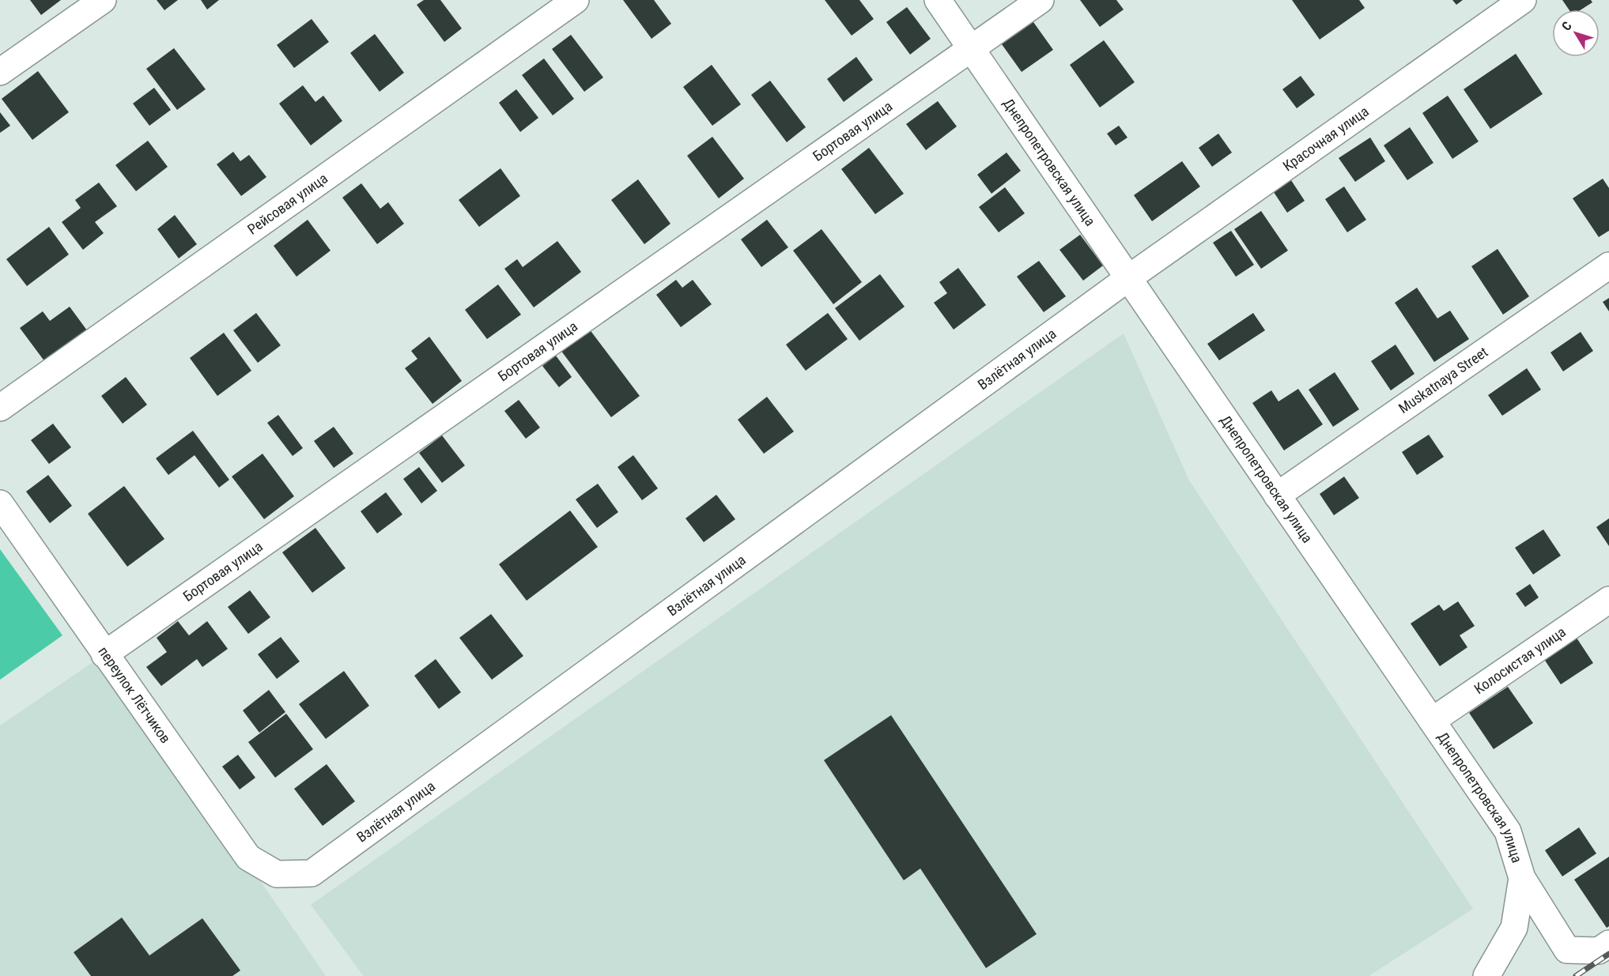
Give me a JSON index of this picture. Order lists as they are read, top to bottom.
{
  "streets": {
    "street": [
      "Бортовая улица",
      "Красочная улица",
      "Днепропетровская улица",
      "Рейсовая улица",
      "Взлётная улица",
      "Muskatnaya Street",
      "Колосистая улица",
      "переулок Лётчиков"
    ]
  },
  "crossings": [
    ["Бортовая улица", "Днепропетровская улица"],
    ["Бортовая улица", "переулок Лётчиков"],
    ["Красочная улица", "Днепропетровская улица"],
    ["Красочная улица", "Взлётная улица"],
    ["Днепропетровская улица", "Взлётная улица"],
    ["Днепропетровская улица", "Muskatnaya Street"],
    ["Днепропетровская улица", "Колосистая улица"],
    ["Взлётная улица", "переулок Лётчиков"]
  ],
  "north": "top left"
}
